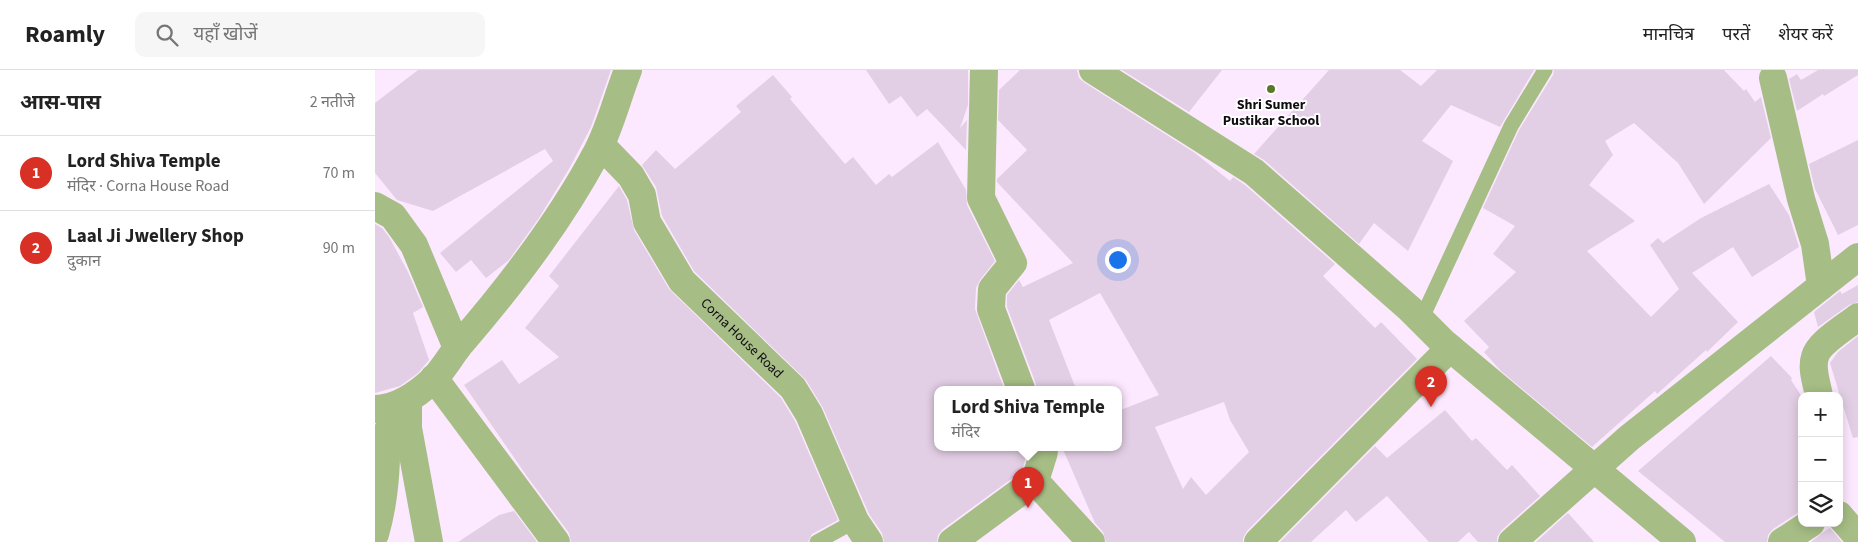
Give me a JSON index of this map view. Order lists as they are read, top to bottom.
{
  "streets": {
    "street": ["Corna House Road"]
  },
  "places": ["Shri Sumer Pustikar School"],
  "page": {
    "header": "Roamly",
    "search": "यहाँ खोजें",
    "nav": ["मानचित्र", "परतें", "शेयर करें"],
    "heading": ["आस-पास", "2 नतीजे"],
    "list": [
      {
        "mark": "1",
        "name": "Lord Shiva Temple",
        "note": "मंदिर · Corna House Road",
        "value": "70 m"
      },
      {
        "mark": "2",
        "name": "Laal Ji Jwellery Shop",
        "note": "दुकान",
        "value": "90 m"
      }
    ],
    "pins": ["2", "1"],
    "popup": ["Lord Shiva Temple", "मंदिर"],
    "map_buttons": ["+", "−"]
  }
}
